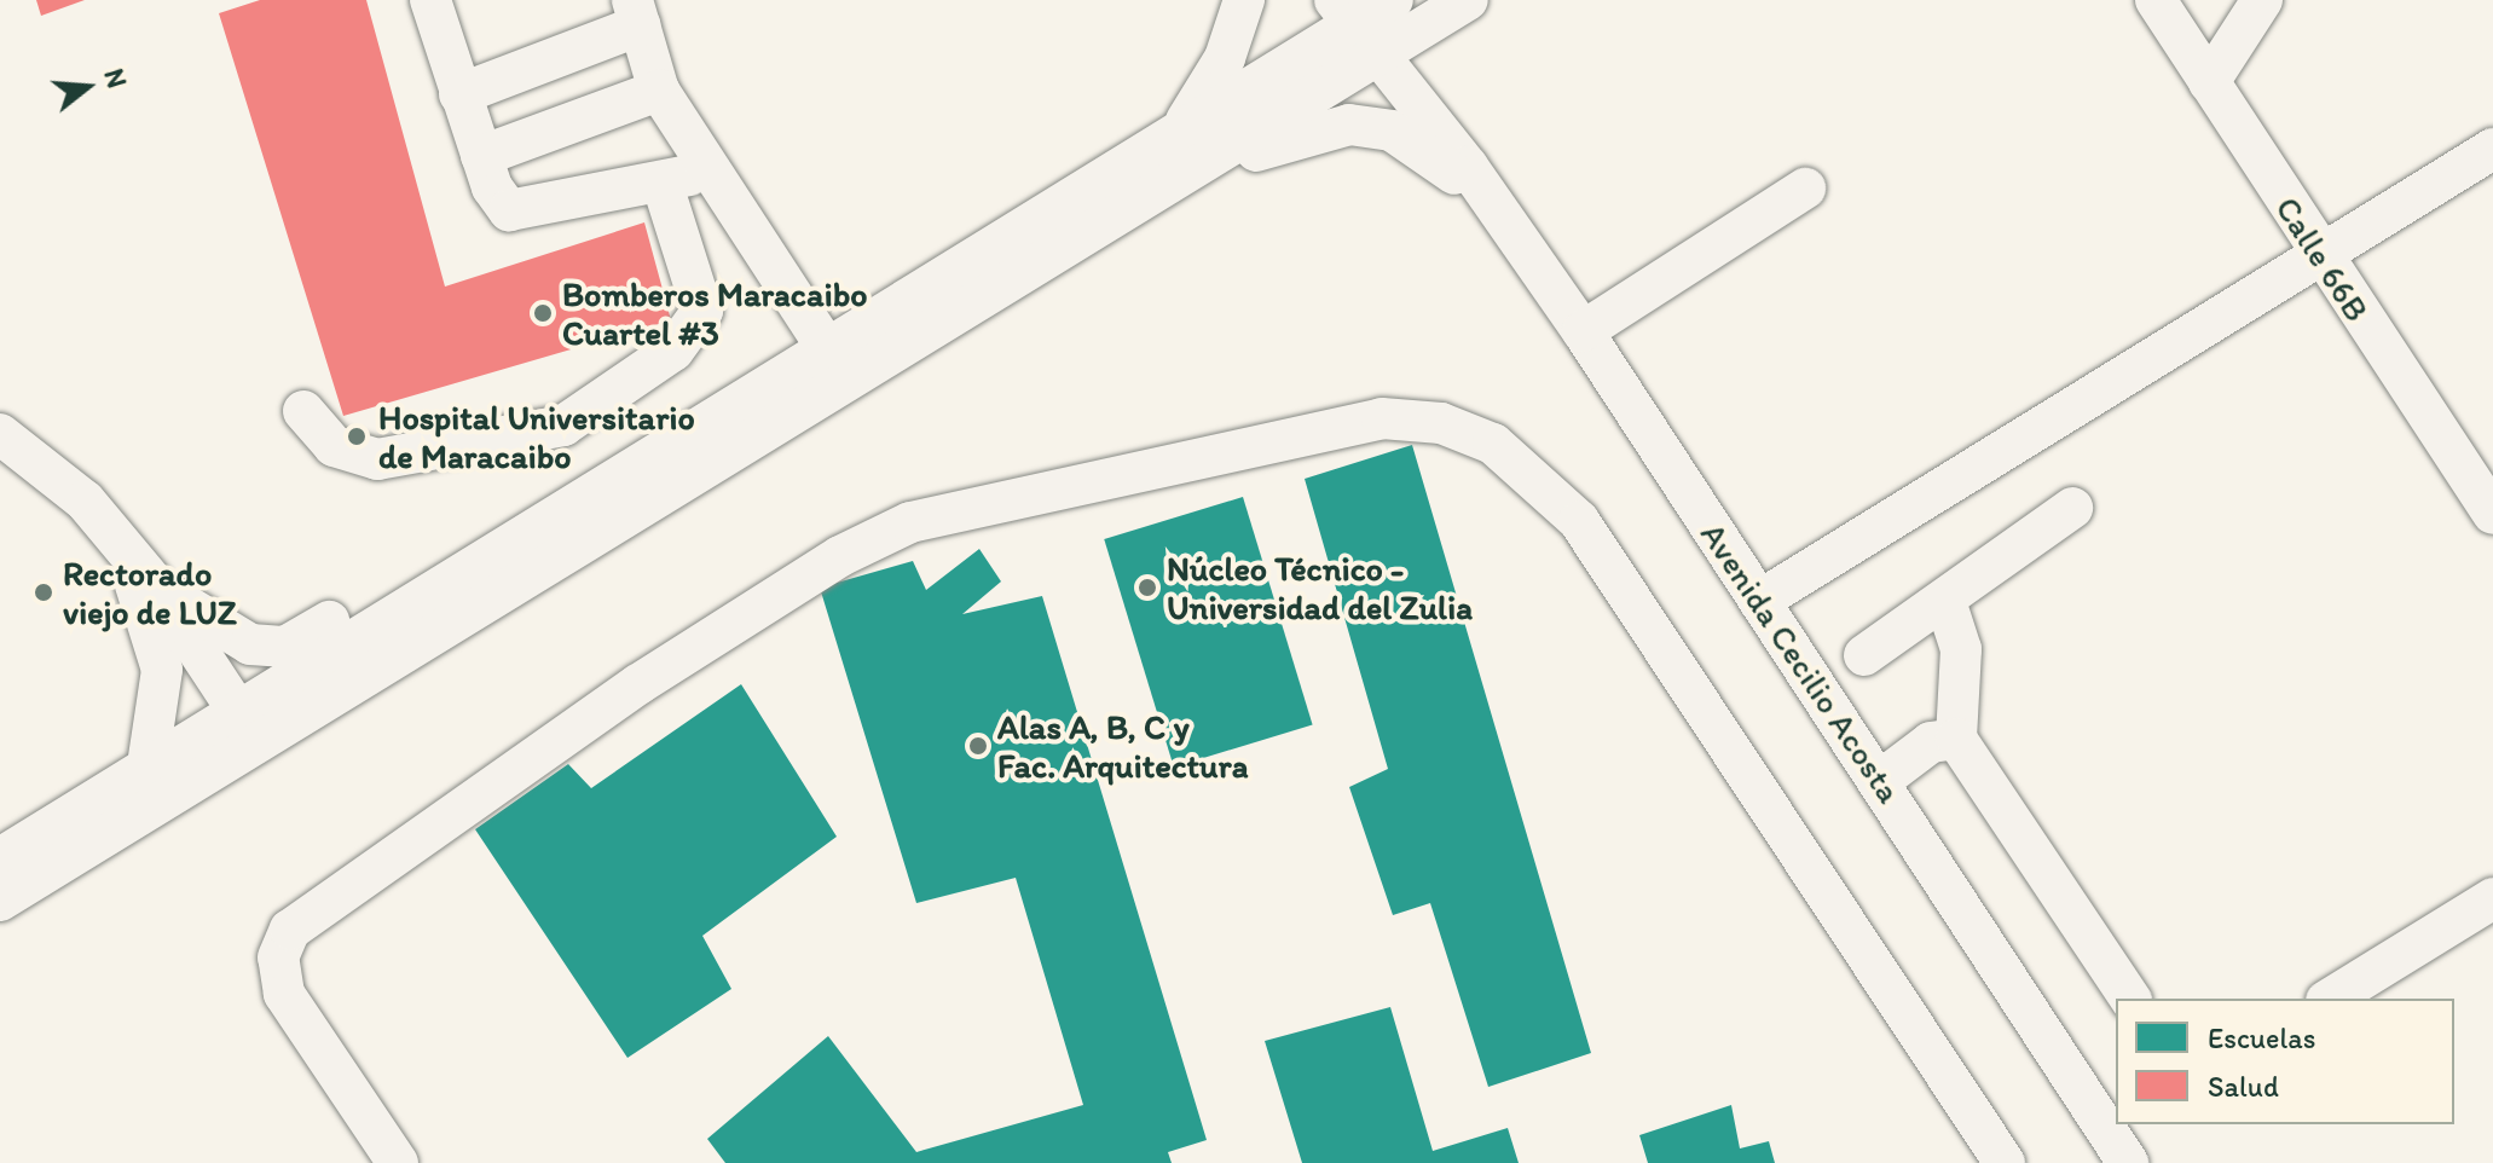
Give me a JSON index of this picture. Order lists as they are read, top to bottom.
{
  "streets": {
    "street": ["Calle 66B", "Avenida Cecilio Acosta"]
  },
  "places": [
    "Bomberos Maracaibo Cuartel #3",
    "Hospital Universitario de Maracaibo",
    "Núcleo Técnico - Universidad del Zulia",
    "Rectorado viejo de LUZ",
    "Alas A, B, C y Fac. Arquitectura"
  ],
  "legend": ["Escuelas", "Salud"],
  "north": "right"
}
